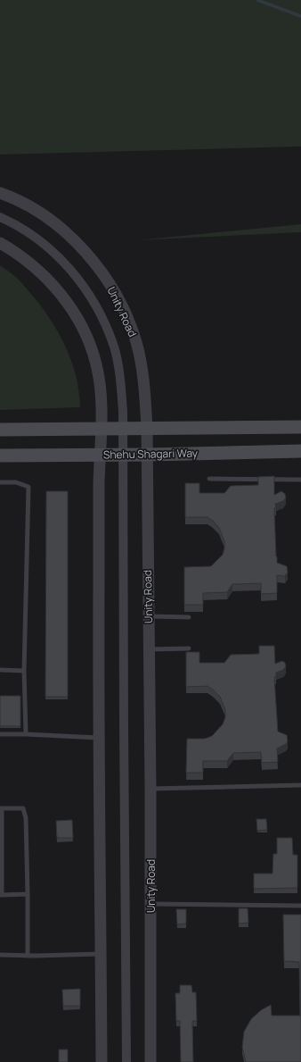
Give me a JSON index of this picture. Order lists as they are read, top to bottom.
{
  "streets": {
    "main road": ["Shehu Shagari Way"],
    "street": ["Unity Road"]
  },
  "crossings": [
    ["Unity Road", "Shehu Shagari Way"]
  ]
}
